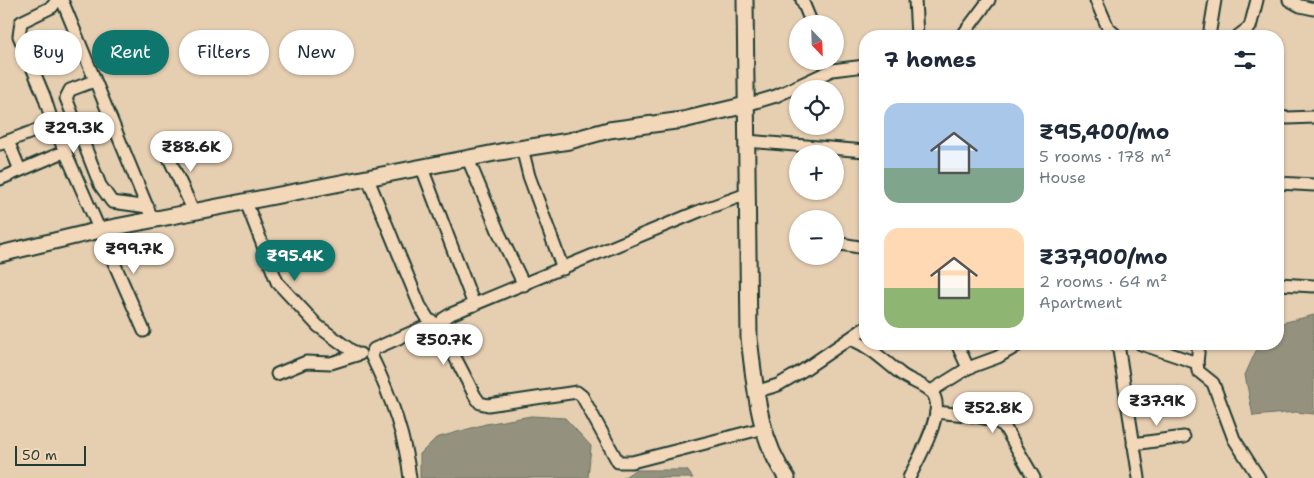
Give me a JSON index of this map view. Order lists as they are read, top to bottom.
{
  "scale_bar": "50 m",
  "north": "bottom right",
  "page": {
    "map_buttons": ["+", "−"],
    "chip": [
      "Buy",
      "Rent",
      "Filters",
      "New"
    ],
    "heading": "7 homes",
    "list": [
      {
        "name": "₹95,400/mo",
        "note": "5 rooms · 178 m² · House"
      },
      {
        "name": "₹37,900/mo",
        "note": "2 rooms · 64 m² · Apartment"
      }
    ],
    "price": [
      "₹29.3K",
      "₹88.6K",
      "₹99.7K",
      "₹95.4K",
      "₹50.7K",
      "₹37.9K",
      "₹52.8K"
    ],
    "scale": "50 m"
  }
}
